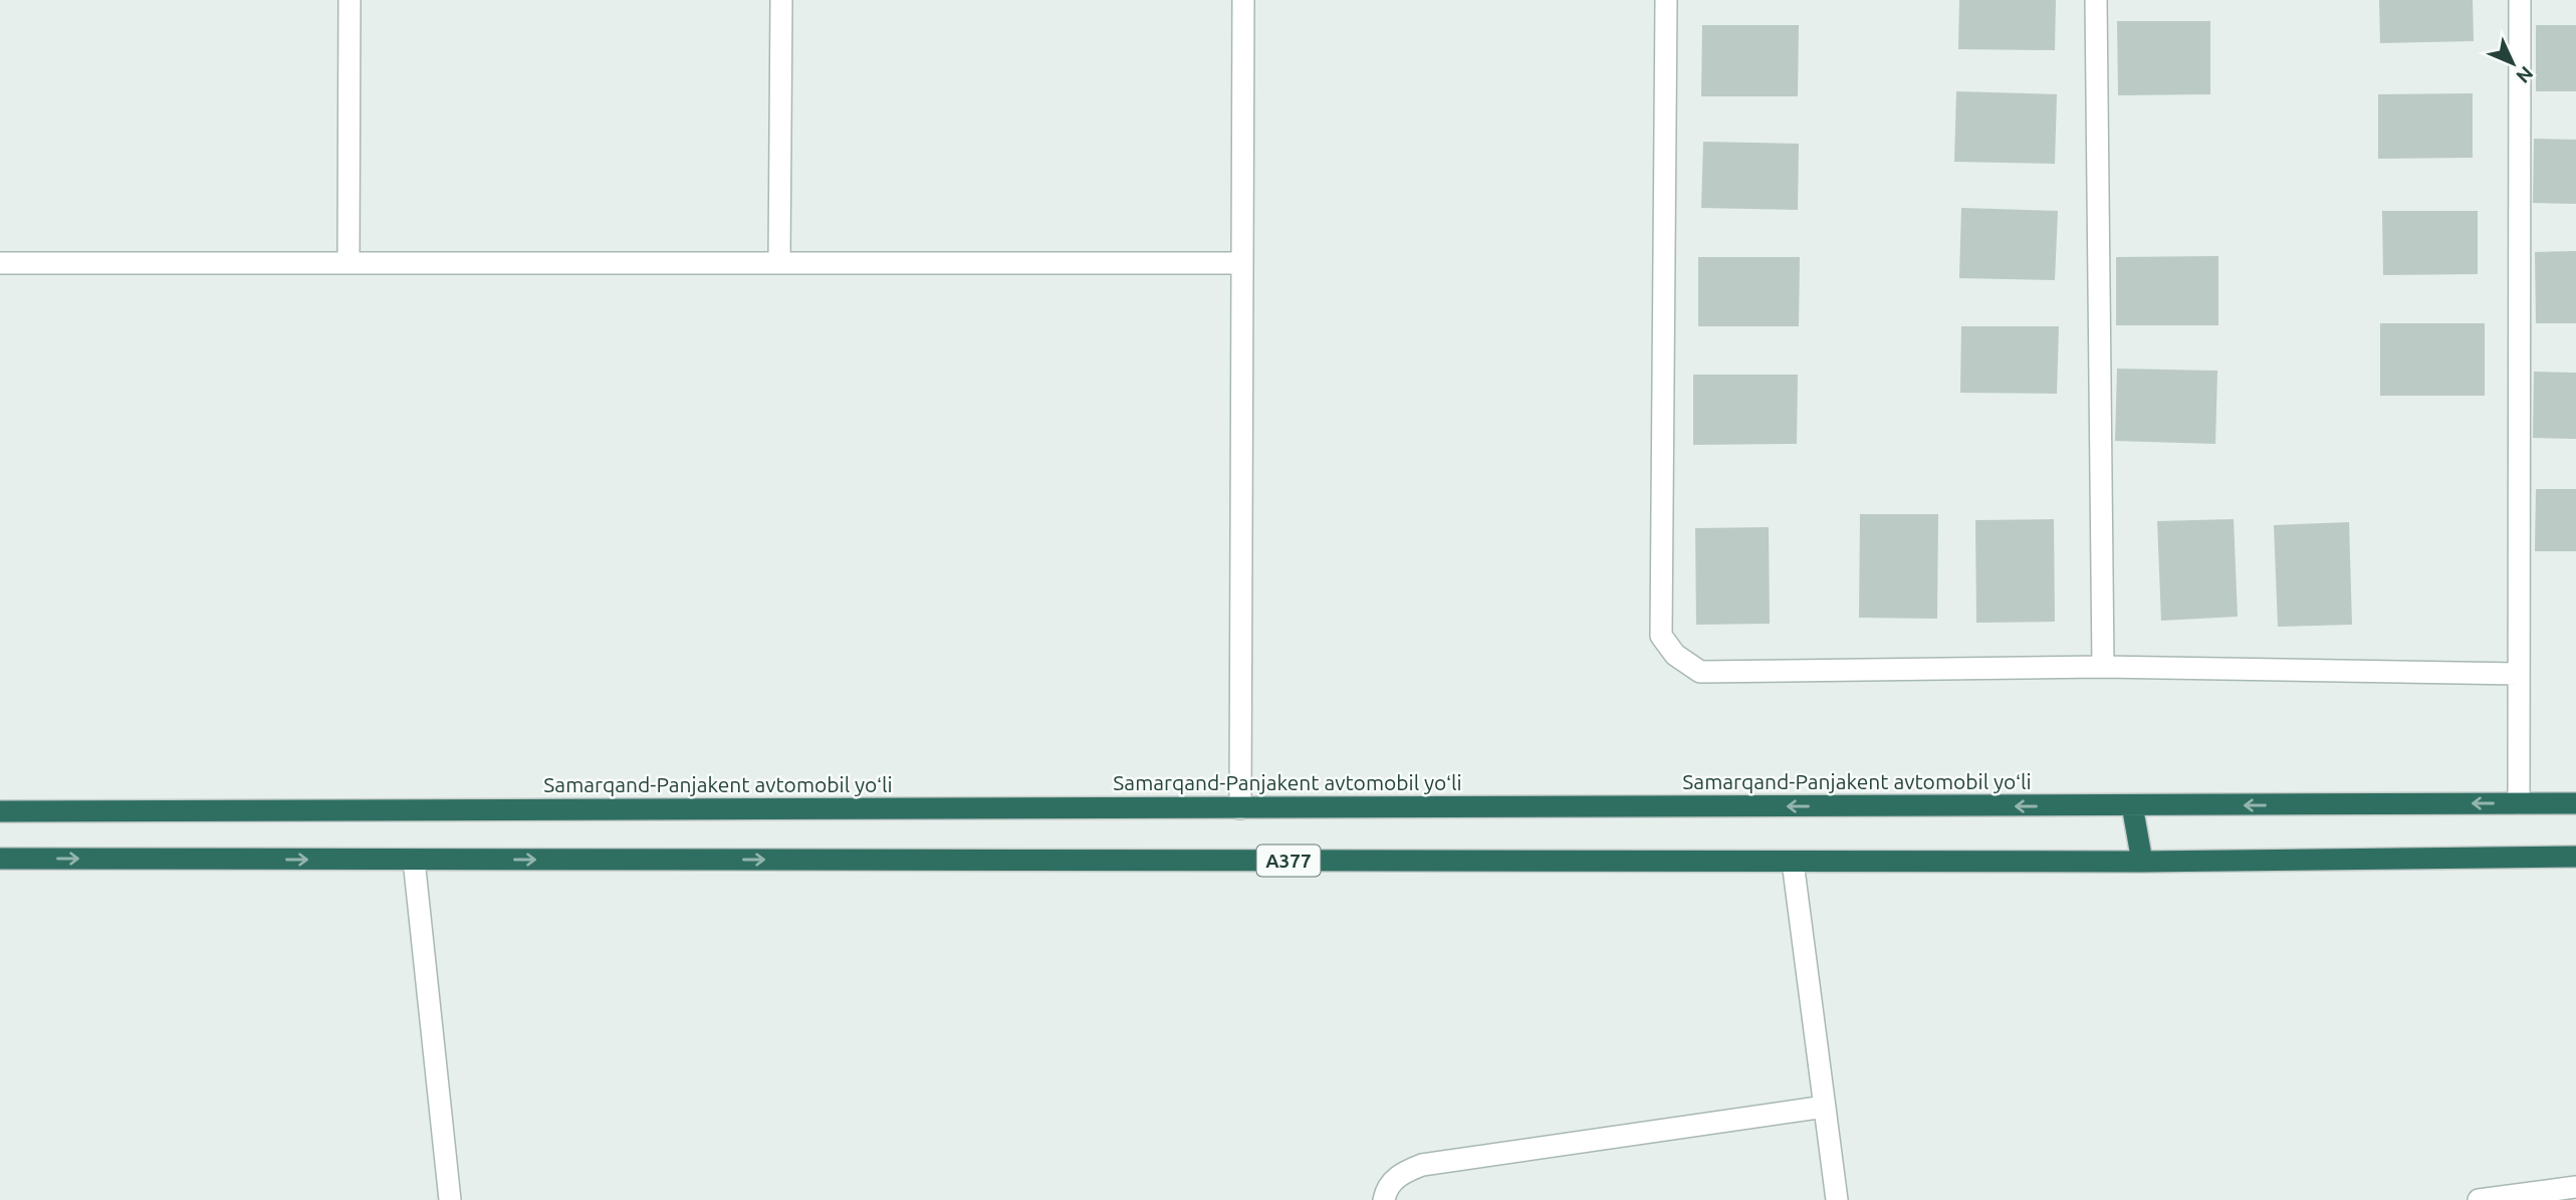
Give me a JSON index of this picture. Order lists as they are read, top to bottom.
{
  "streets": {
    "highway": ["Samarqand-Panjakent avtomobil yoʻli", "A377"]
  },
  "north": "bottom right"
}
